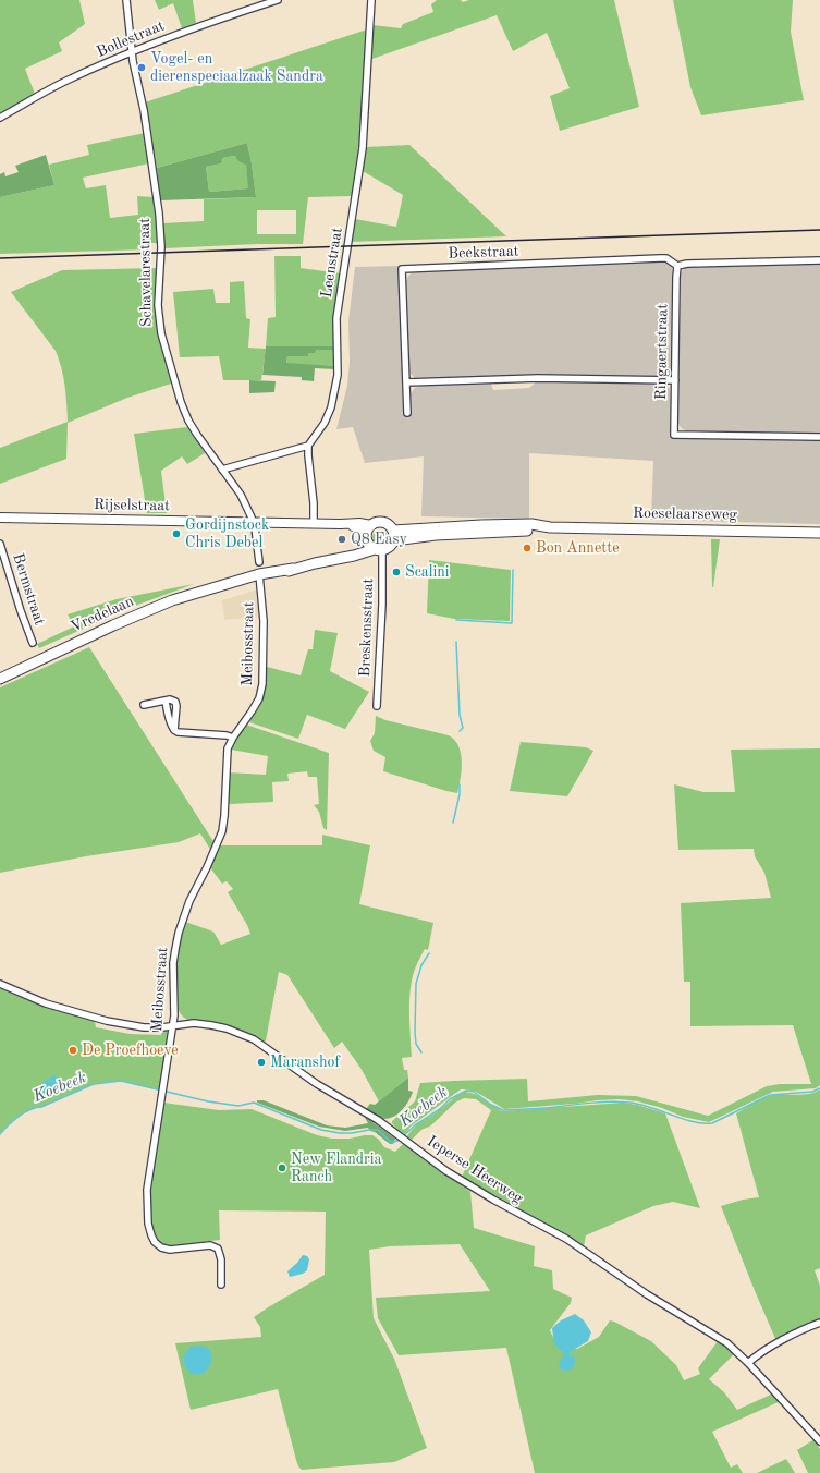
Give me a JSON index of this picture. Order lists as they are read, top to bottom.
{
  "streets": {
    "main road": ["Roeselaarseweg", "Vredelaan"],
    "street": [
      "Bollestraat",
      "Beekstraat",
      "Leenstraat",
      "Schavelarestraat",
      "Ringaertstraat",
      "Rijselstraat",
      "Bermstraat",
      "Breskensstraat",
      "Meibosstraat",
      "Ieperse Heerweg"
    ]
  },
  "crossings": [
    ["Bollestraat", "Schavelarestraat"],
    ["Beekstraat", "Ringaertstraat"],
    ["Schavelarestraat", "Rijselstraat"],
    ["Rijselstraat", "Roeselaarseweg"],
    ["Rijselstraat", "Vredelaan"],
    ["Rijselstraat", "Breskensstraat"],
    ["Roeselaarseweg", "Vredelaan"],
    ["Roeselaarseweg", "Breskensstraat"],
    ["Vredelaan", "Breskensstraat"],
    ["Vredelaan", "Meibosstraat"],
    ["Meibosstraat", "Ieperse Heerweg"]
  ],
  "water": ["Koebeek"],
  "places": [
    "Vogel- en dierenspeciaalzaak Sandra",
    "Gordijnstock Chris Debel",
    "Q8 Easy",
    "Bon Annette",
    "Scalini",
    "De Proefhoeve",
    "Maranshof",
    "New Flandria Ranch"
  ]
}
